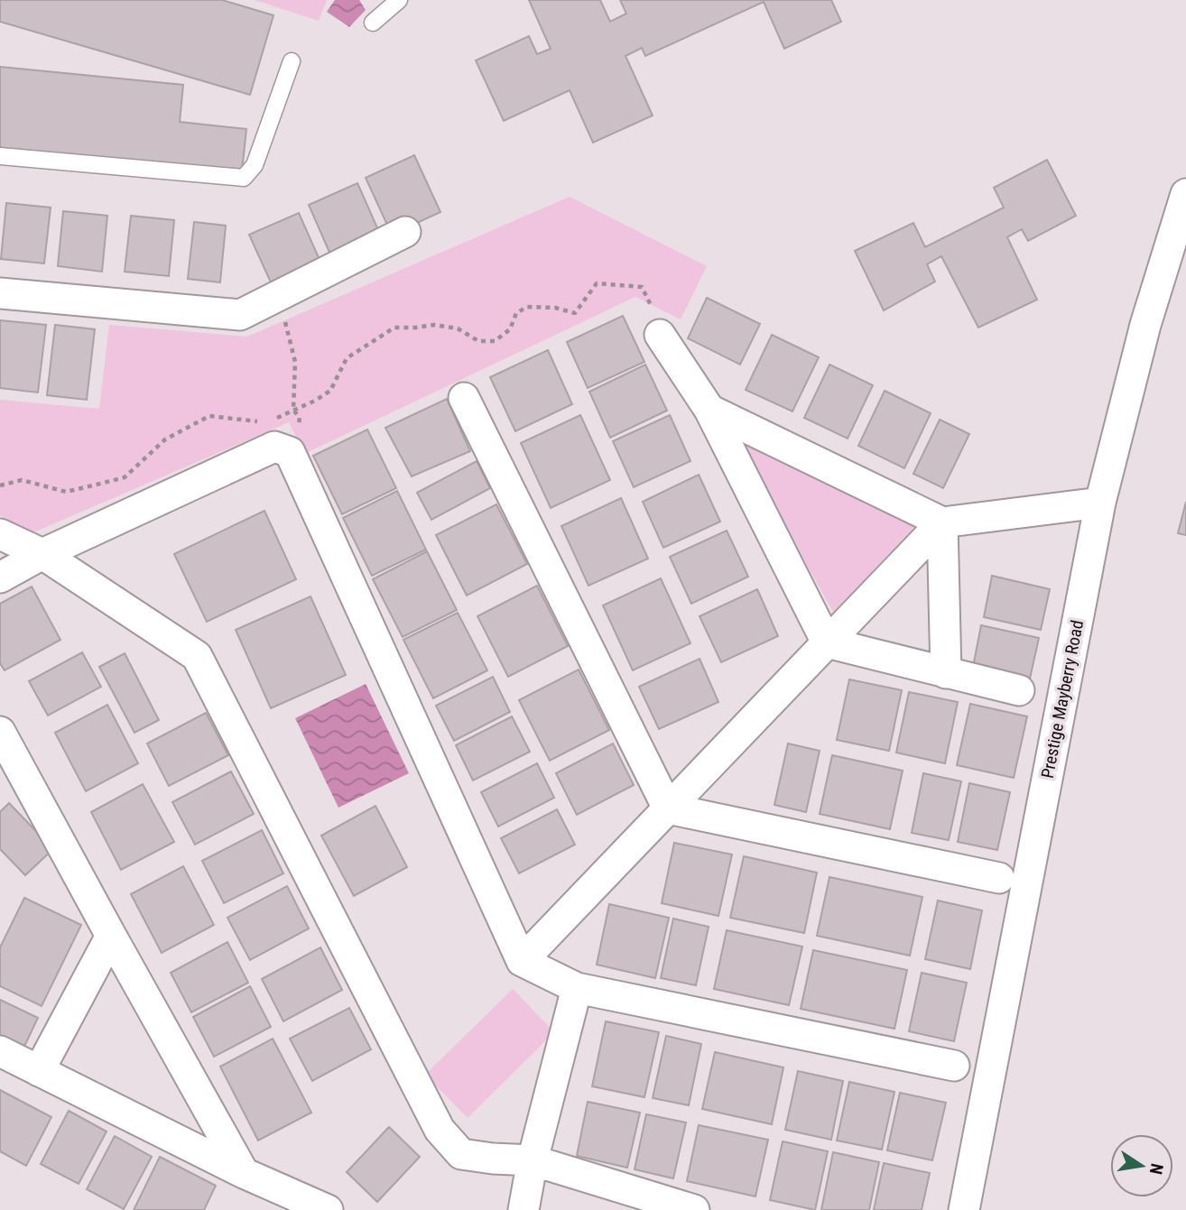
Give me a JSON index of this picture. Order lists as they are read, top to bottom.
{
  "streets": {
    "street": ["Prestige Mayberry Road"]
  },
  "north": "right"
}
